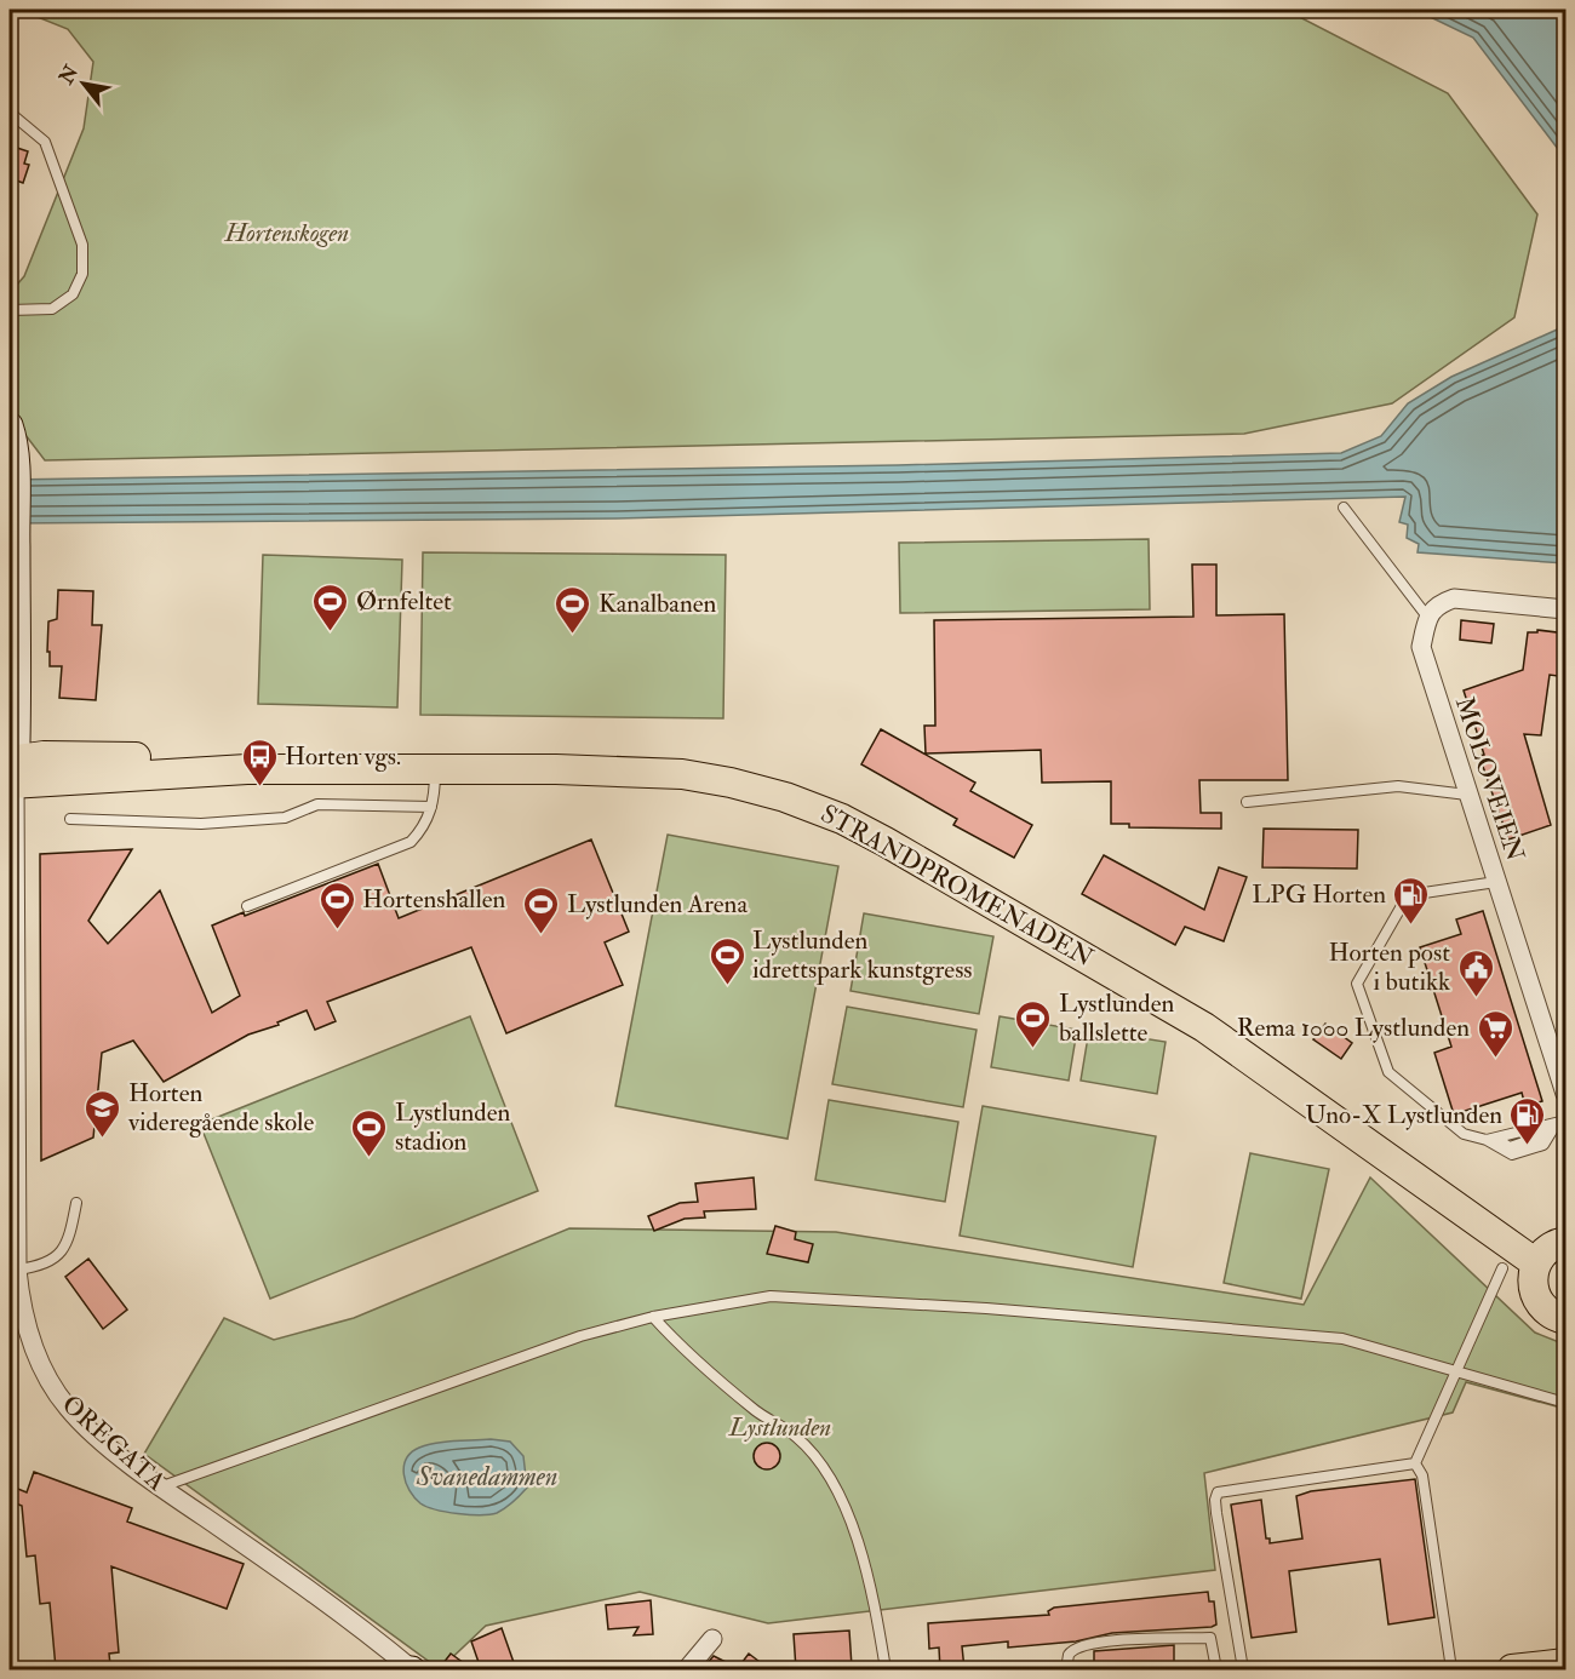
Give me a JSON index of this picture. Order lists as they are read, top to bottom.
{
  "streets": {
    "main road": ["STRANDPROMENADEN", "OREGATA"],
    "street": ["MOLOVEIEN"]
  },
  "crossings": [
    ["STRANDPROMENADEN", "OREGATA"]
  ],
  "water": ["Svanedammen"],
  "parks": ["Hortenskogen", "Lystlunden"],
  "places": {
    "sports": [
      "Ørnfeltet",
      "Kanalbanen",
      "Hortenshallen",
      "Lystlunden Arena",
      "Lystlunden idrettspark kunstgress",
      "Lystlunden ballslette",
      "Lystlunden stadion"
    ],
    "bus stop": ["Horten vgs."],
    "fuel station": ["LPG Horten", "Uno-X Lystlunden"],
    "public building": ["Horten post i butikk"],
    "supermarket": ["Rema 1000 Lystlunden"],
    "school or university": ["Horten videregående skole"]
  },
  "north": "top left"
}
